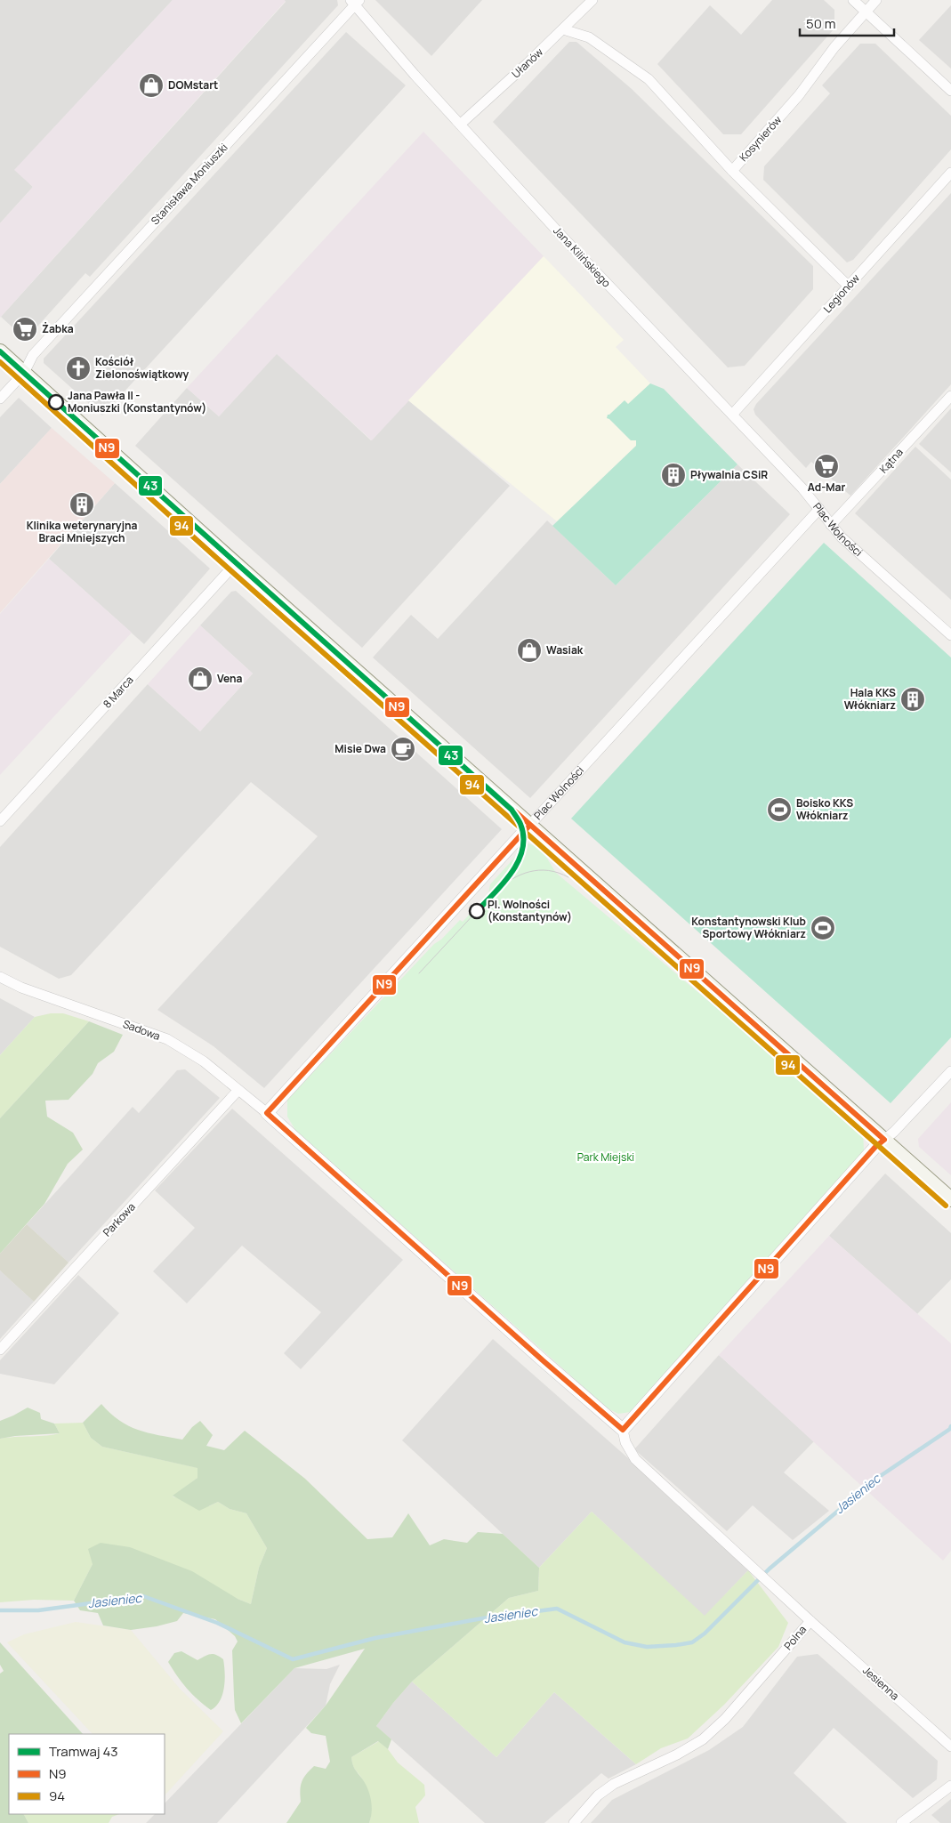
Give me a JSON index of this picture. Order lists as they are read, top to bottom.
{
  "streets": {
    "street": [
      "Ułanów",
      "Kosynierów",
      "Stanisława Moniuszki",
      "Jana Kilińskiego",
      "Legionów",
      "Kątna",
      "Plac Wolności",
      "8 Marca",
      "Sadowa",
      "Parkowa",
      "Polna",
      "Jesienna"
    ]
  },
  "crossings": [
    ["Ułanów", "Jana Kilińskiego"],
    ["Kosynierów", "Legionów"],
    ["Stanisława Moniuszki", "Jana Kilińskiego"],
    ["Jana Kilińskiego", "Legionów"],
    ["Jana Kilińskiego", "Plac Wolności"],
    ["Kątna", "Plac Wolności"],
    ["Plac Wolności", "Sadowa"],
    ["Sadowa", "Parkowa"],
    ["Polna", "Jesienna"]
  ],
  "water": ["Jasieniec"],
  "parks": ["Park Miejski"],
  "places": {
    "shop": ["DOMstart", "Wasiak", "Vena"],
    "supermarket": ["Żabka", "Ad-Mar"],
    "church": ["Kościół Zielonoświątkowy"],
    "other": ["Jana Pawła II - Moniuszki (Konstantynów)", "Pl. Wolności (Konstantynów)"],
    "building": ["Pływalnia CSiR", "Klinika weterynaryjna Braci Mniejszych", "Hala KKS Włókniarz"],
    "cafe": ["Misie Dwa"],
    "sports": ["Boisko KKS Włókniarz", "Konstantynowski Klub Sportowy Włókniarz"]
  },
  "lines": ["tram line 43", "transit line N9", "transit line 94"],
  "legend": ["Tramwaj 43", "N9", "94"],
  "scale_bar": "50 m"
}
